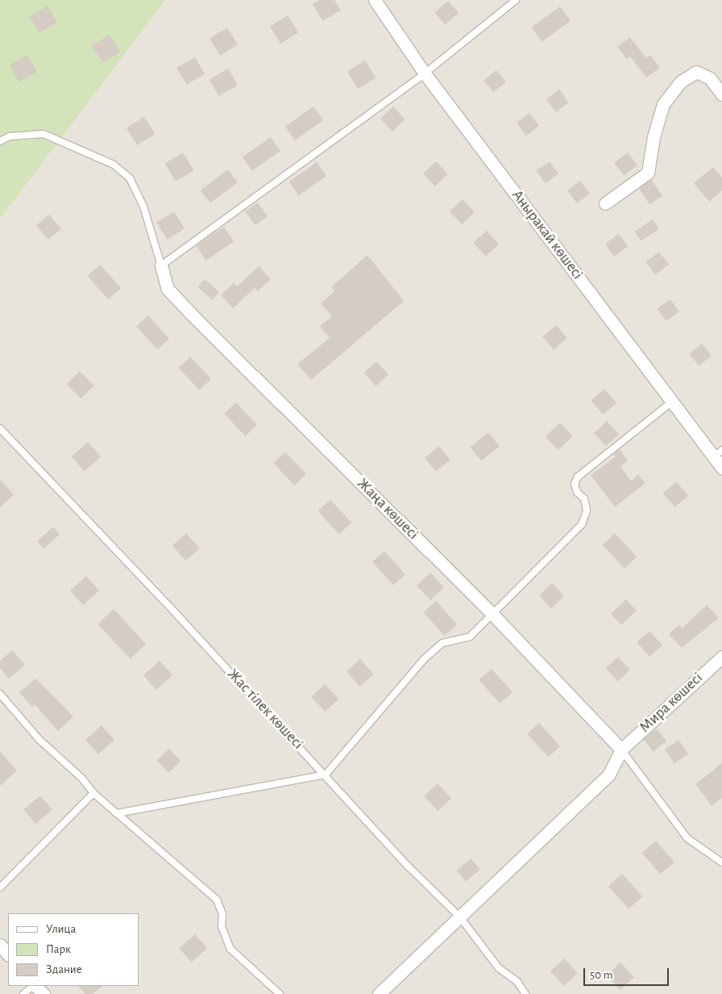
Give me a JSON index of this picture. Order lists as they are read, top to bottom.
{
  "streets": {
    "street": ["Аныракай көшесі", "Жаңа көшесі", "Мира көшесі"],
    "lane": ["Жас тілек көшесі"]
  },
  "crossings": [
    ["Жаңа көшесі", "Мира көшесі"]
  ],
  "legend": ["Улица", "Парк", "Здание"],
  "scale_bar": "50 m"
}
